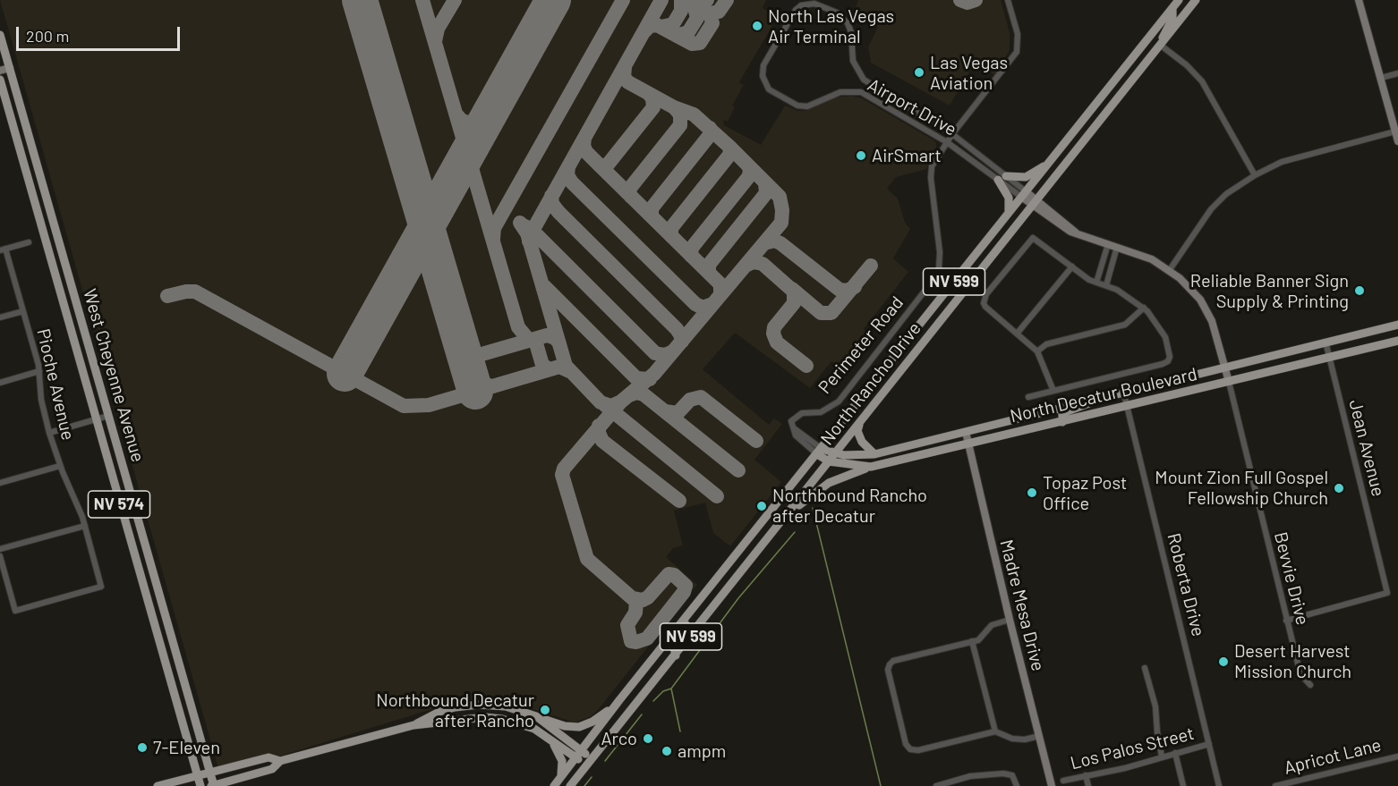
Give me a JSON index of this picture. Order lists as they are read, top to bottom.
{
  "streets": {
    "main road": [
      "NV 599",
      "West Cheyenne Avenue",
      "North Rancho Drive",
      "North Decatur Boulevard",
      "NV 574"
    ],
    "street": [
      "Airport Drive",
      "Perimeter Road",
      "Pioche Avenue",
      "Jean Avenue",
      "Bevvie Drive",
      "Roberta Drive",
      "Madre Mesa Drive",
      "Los Palos Street",
      "Apricot Lane"
    ]
  },
  "crossings": [
    ["Airport Drive", "Perimeter Road"],
    ["Airport Drive", "North Rancho Drive"],
    ["Perimeter Road", "North Rancho Drive"],
    ["Perimeter Road", "North Decatur Boulevard"],
    ["North Rancho Drive", "North Decatur Boulevard"],
    ["North Decatur Boulevard", "Jean Avenue"],
    ["North Decatur Boulevard", "Bevvie Drive"],
    ["North Decatur Boulevard", "Roberta Drive"],
    ["North Decatur Boulevard", "Madre Mesa Drive"],
    ["Jean Avenue", "Bevvie Drive"],
    ["Roberta Drive", "Los Palos Street"]
  ],
  "places": [
    "North Las Vegas Air Terminal",
    "Las Vegas Aviation",
    "AirSmart",
    "Reliable Banner Sign Supply & Printing",
    "Mount Zion Full Gospel Fellowship Church",
    "Topaz Post Office",
    "Northbound Rancho after Decatur",
    "Desert Harvest Mission Church",
    "Northbound Decatur after Rancho",
    "Arco",
    "7-Eleven",
    "ampm"
  ],
  "scale_bar": "200 m"
}
